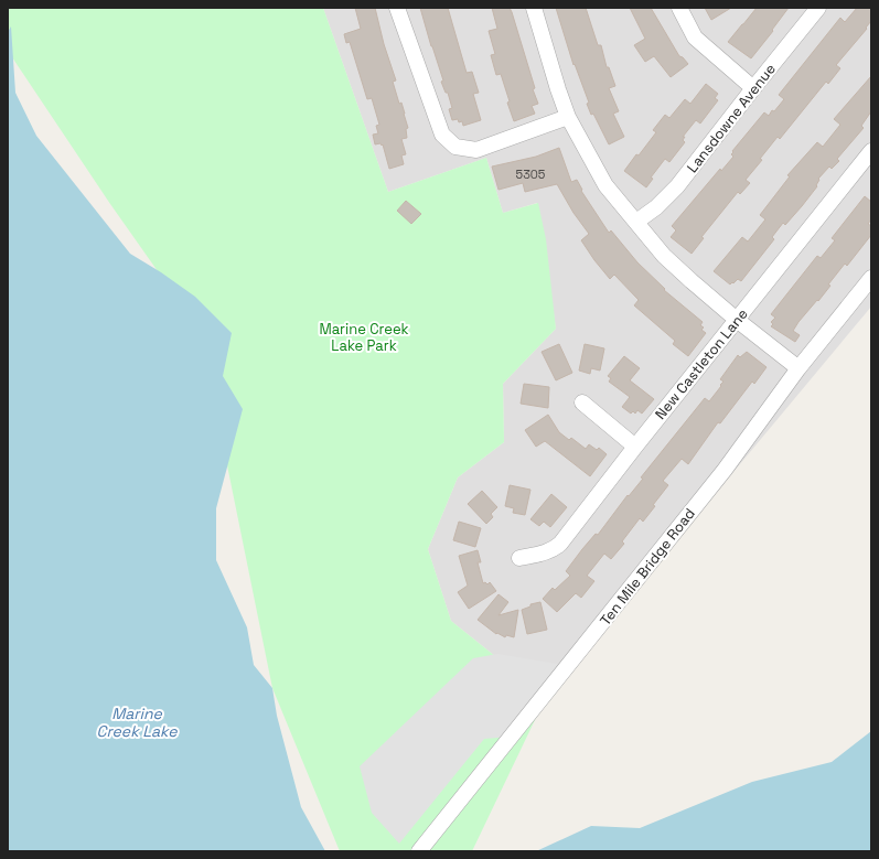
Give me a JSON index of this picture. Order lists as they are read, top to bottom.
{
  "streets": {
    "street": ["Lansdowne Avenue", "New Castleton Lane", "Ten Mile Bridge Road"]
  },
  "water": ["Marine Creek Lake"],
  "parks": ["Marine Creek Lake Park"],
  "house_numbers": ["5305"]
}
